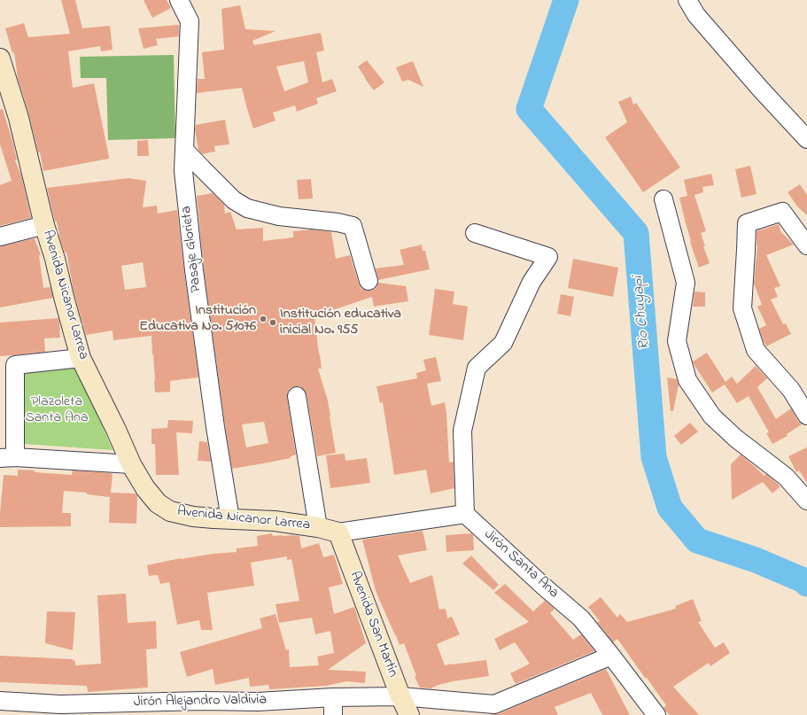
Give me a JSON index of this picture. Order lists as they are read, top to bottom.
{
  "streets": {
    "main road": ["Avenida Nicanor Larrea", "Avenida San Martín"],
    "street": ["Pasaje Glorieta", "Jirón Santa Ana", "Jirón Alejandro Valdivia"]
  },
  "crossings": [
    ["Pasaje Glorieta", "Avenida Nicanor Larrea"],
    ["Avenida Nicanor Larrea", "Avenida San Martín"],
    ["Jirón Santa Ana", "Jirón Alejandro Valdivia"],
    ["Avenida San Martín", "Jirón Alejandro Valdivia"]
  ],
  "water": ["Rio Chuyapi"],
  "parks": ["Plazoleta Santa Ana"],
  "places": ["Institución Educativa No. 51076", "Institución educativa inicial No. 955"]
}
